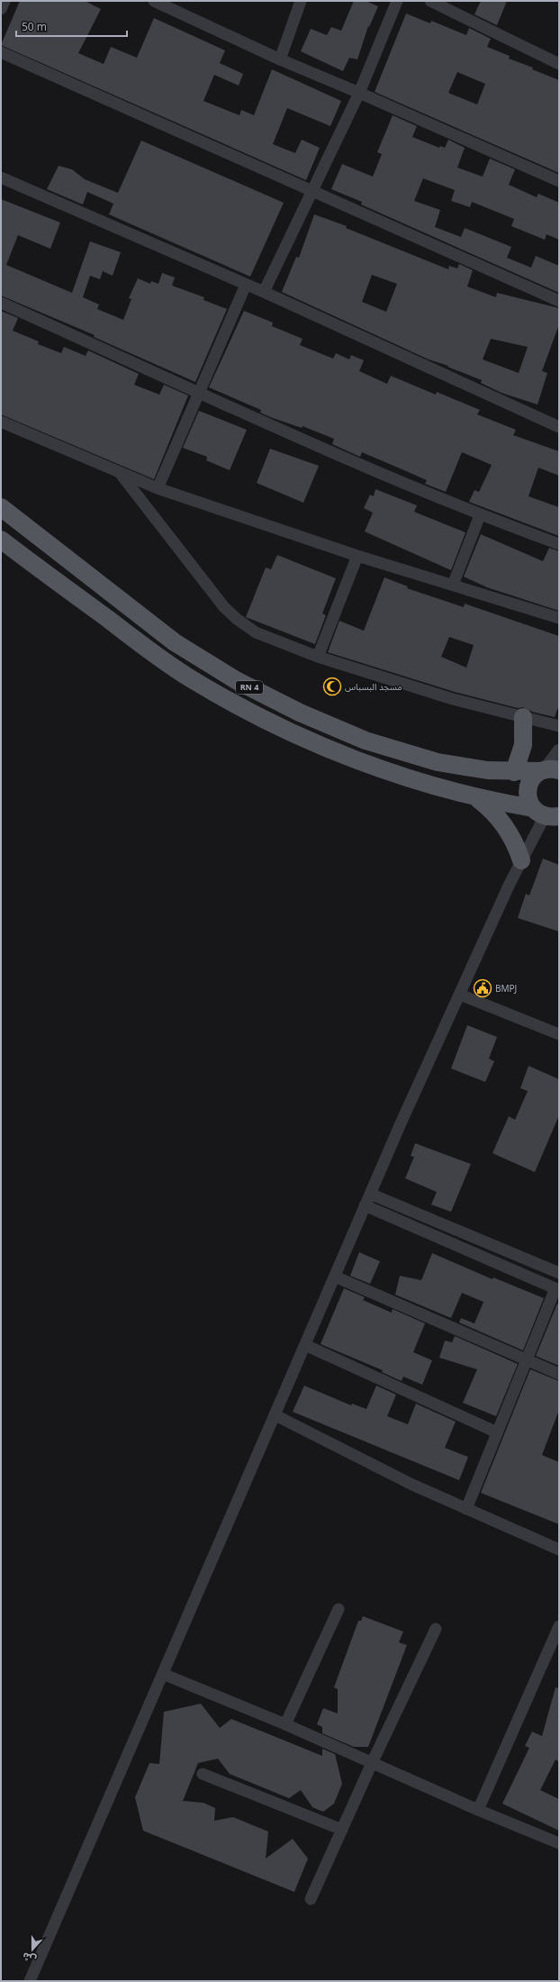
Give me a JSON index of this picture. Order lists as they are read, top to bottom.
{
  "streets": {
    "main road": ["RN 4"]
  },
  "places": {
    "mosque": ["مسجد البسباس"],
    "public building": ["BMPJ"]
  },
  "scale_bar": "50 m",
  "north": "bottom"
}
